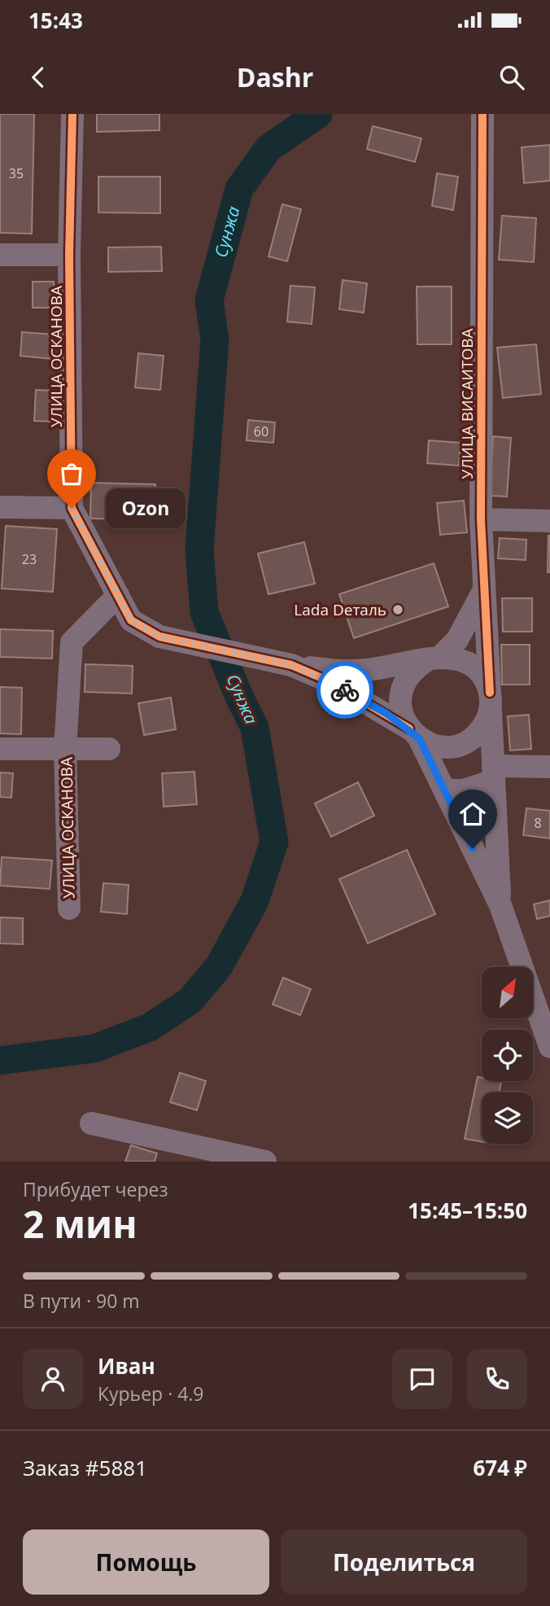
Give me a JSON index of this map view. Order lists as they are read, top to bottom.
{
  "streets": {
    "street": ["УЛИЦА ОСКАНОВА", "УЛИЦА ВИСАИТОВА"]
  },
  "water": ["Сунжа"],
  "places": ["Ozon", "Lada Dеталь"],
  "house_numbers": [
    "35",
    "60",
    "23",
    "8"
  ],
  "north": "top right",
  "page": {
    "status": "15:43",
    "header": "Dashr",
    "bubble": "Ozon",
    "heading": ["2 мин", "Прибудет через", "15:45–15:50"],
    "panel": [
      "Иван",
      "Курьер · 4.9",
      "Заказ #5881",
      "674 ₽"
    ],
    "bar": "В пути · 90 m",
    "buttons": ["Помощь", "Поделиться"]
  }
}
